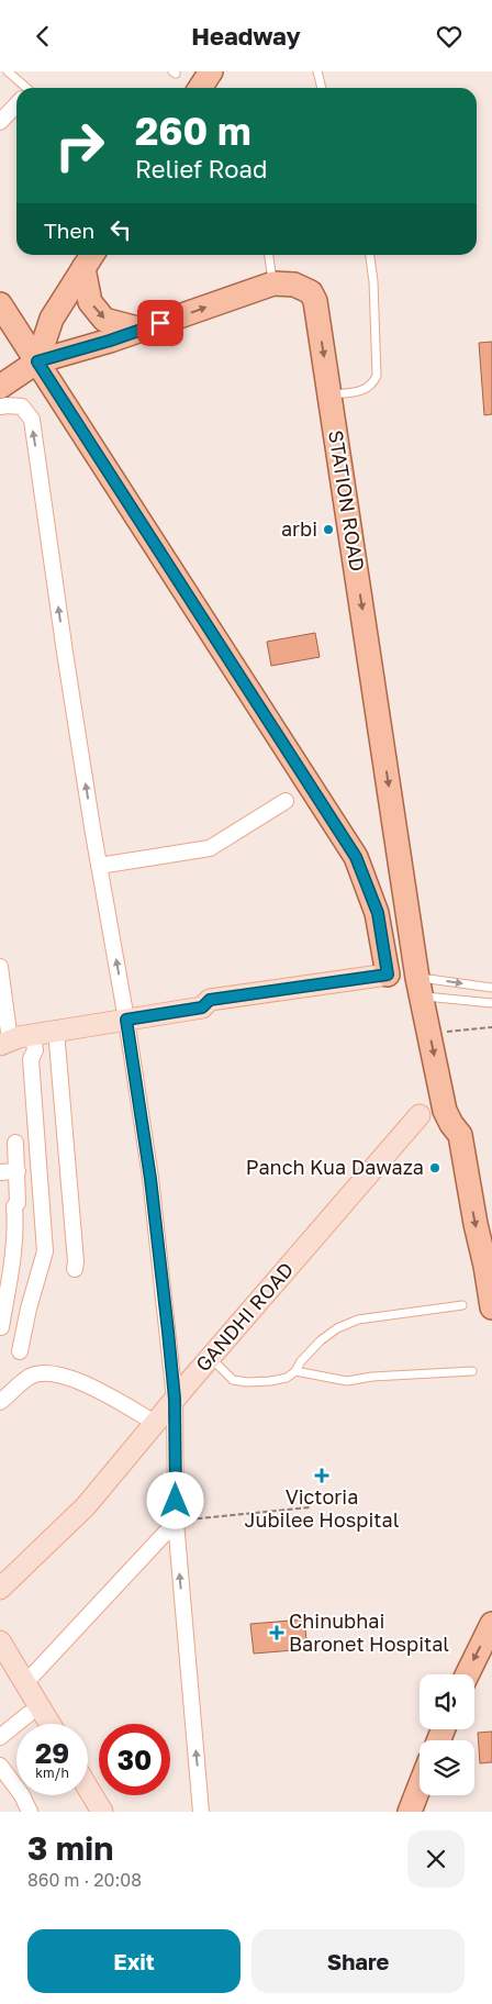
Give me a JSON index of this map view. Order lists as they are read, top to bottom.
{
  "streets": {
    "main road": ["STATION ROAD", "GANDHI ROAD"]
  },
  "places": {
    "other": ["arbi", "Panch Kua Dawaza"],
    "health": ["Victoria Jubilee Hospital", "Chinubhai Baronet Hospital"]
  },
  "page": {
    "header": "Headway",
    "turn": ["260 m", "Relief Road"],
    "then": "Then",
    "speed": "29 km/h",
    "limit": "30",
    "heading": ["3 min", "860 m · 20:08"],
    "buttons": ["Exit", "Share"]
  }
}
